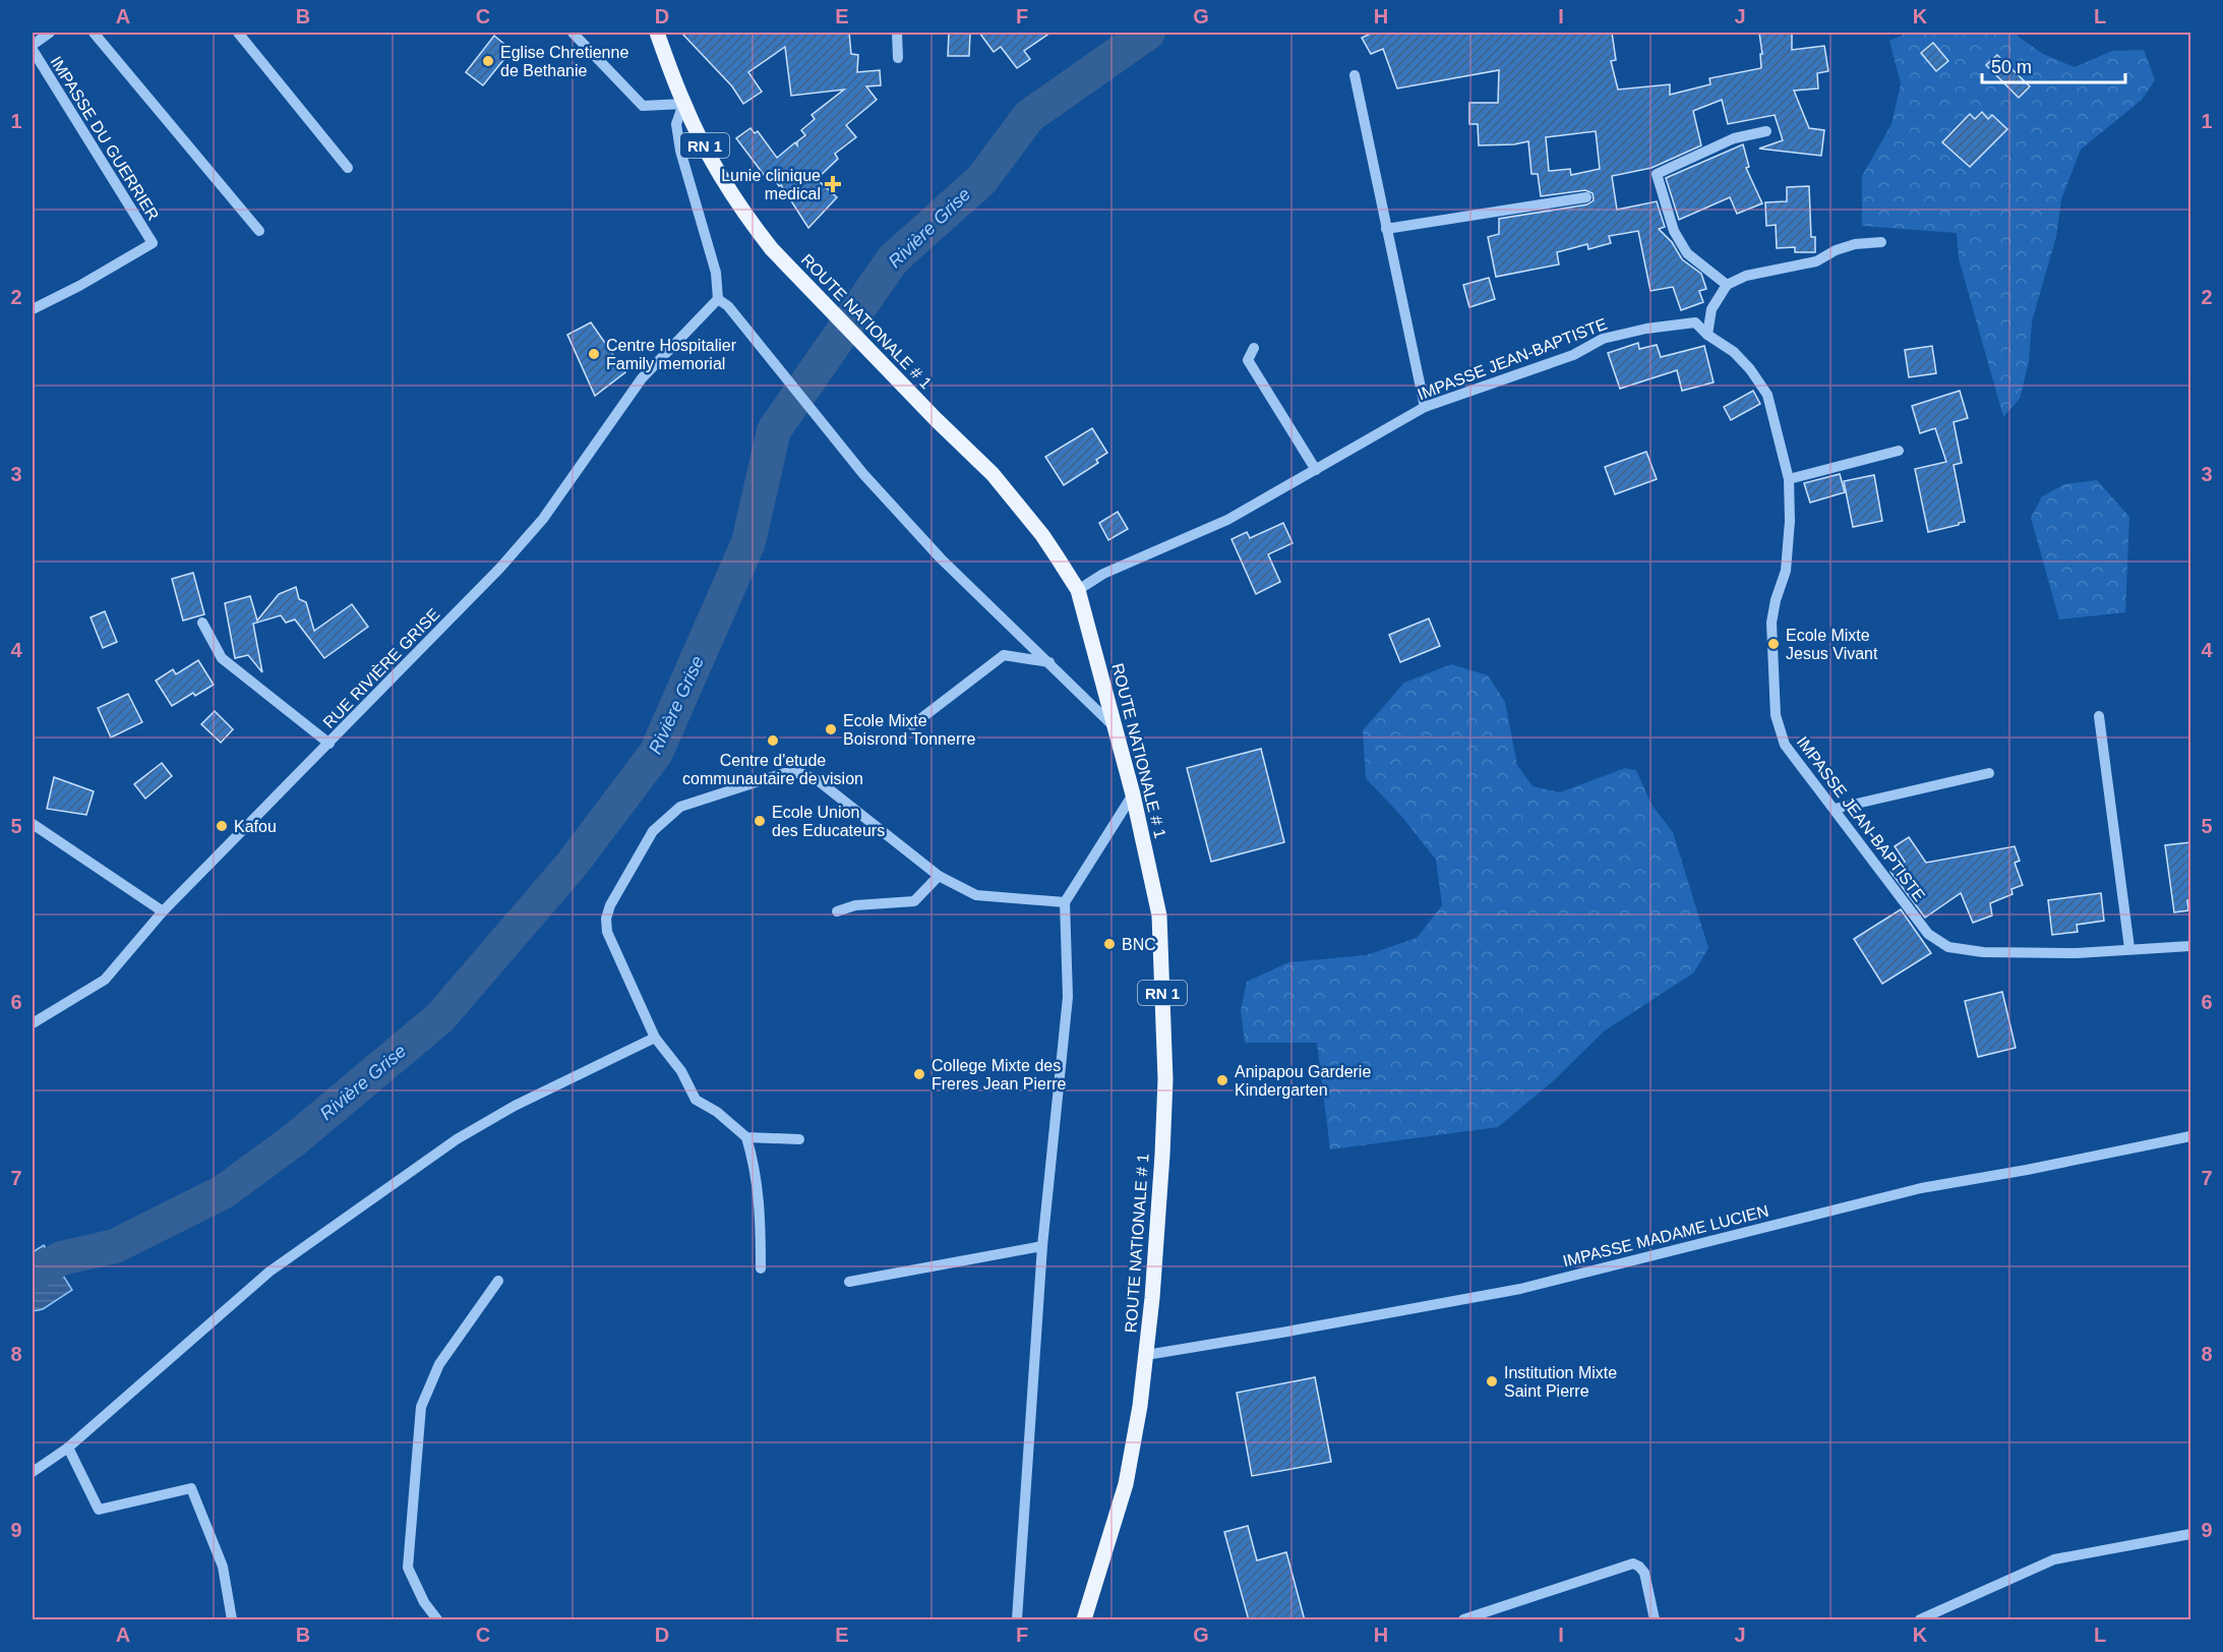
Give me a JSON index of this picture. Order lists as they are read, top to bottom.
{
  "streets": {
    "main road": ["RN 1", "ROUTE NATIONALE # 1"],
    "street": [
      "IMPASSE DU GUERRIER",
      "IMPASSE JEAN-BAPTISTE",
      "RUE RIVIÈRE GRISE",
      "IMPASSE MADAME LUCIEN"
    ]
  },
  "crossings": [
    ["ROUTE NATIONALE # 1", "IMPASSE JEAN-BAPTISTE"],
    ["ROUTE NATIONALE # 1", "IMPASSE MADAME LUCIEN"]
  ],
  "water": ["Rivière Grise"],
  "places": {
    "other": [
      "Eglise Chretienne de Bethanie",
      "Centre Hospitalier Family memorial",
      "Ecole Mixte Jesus Vivant",
      "Ecole Mixte Boisrond Tonnerre",
      "Centre d'etude communautaire de vision",
      "Ecole Union des Educateurs",
      "Kafou",
      "BNC",
      "College Mixte des Freres Jean Pierre",
      "Anipapou Garderie Kindergarten",
      "Institution Mixte Saint Pierre"
    ],
    "health": ["Lunie clinique medical"]
  },
  "scale_bar": "50 m",
  "grid": {
    "columns": [
      "A",
      "B",
      "C",
      "D",
      "E",
      "F",
      "G",
      "H",
      "I",
      "J",
      "K",
      "L"
    ],
    "rows": [
      "1",
      "2",
      "3",
      "4",
      "5",
      "6",
      "7",
      "8",
      "9"
    ]
  }
}
